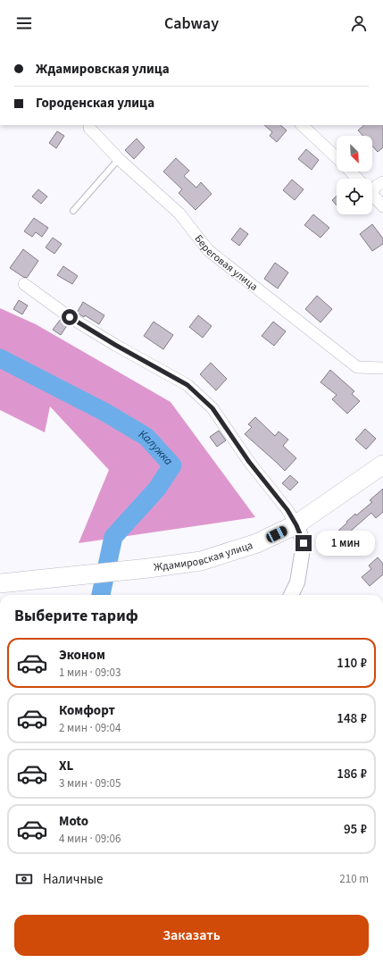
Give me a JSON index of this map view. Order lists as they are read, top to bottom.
{
  "streets": {
    "main road": ["Ждамировская улица"],
    "street": ["Береговая улица"]
  },
  "water": ["Калужка"],
  "north": "bottom right",
  "page": {
    "header": "Cabway",
    "banner": ["Ждамировская улица", "Городенская улица"],
    "bubble": "1 мин",
    "heading": "Выберите тариф",
    "list": [
      {
        "name": "Эконом",
        "note": "1 мин · 09:03",
        "value": "110 ₽"
      },
      {
        "name": "Комфорт",
        "note": "2 мин · 09:04",
        "value": "148 ₽"
      },
      {
        "name": "XL",
        "note": "3 мин · 09:05",
        "value": "186 ₽"
      },
      {
        "name": "Moto",
        "note": "4 мин · 09:06",
        "value": "95 ₽"
      }
    ],
    "pay": ["Наличные", "210 m"],
    "buttons": "Заказать"
  }
}
